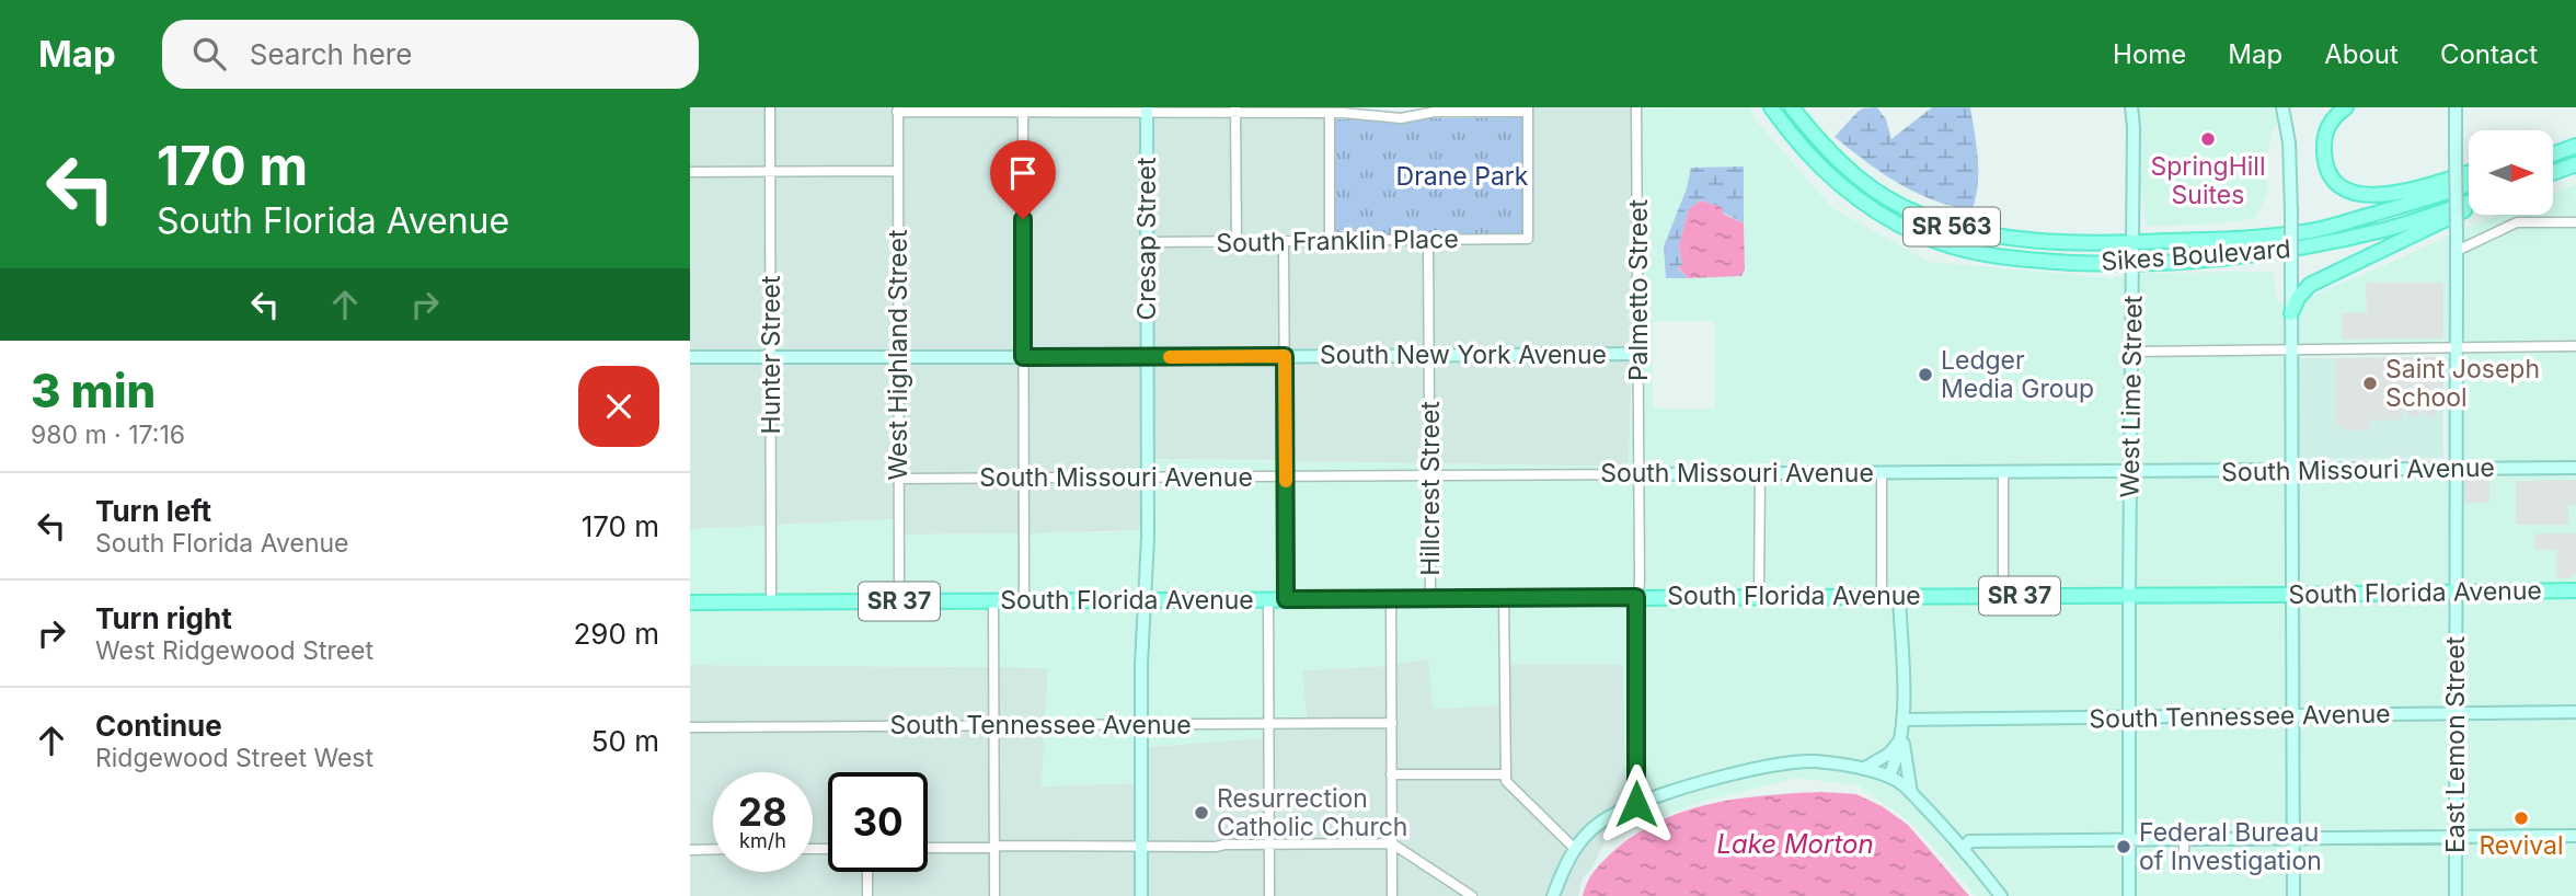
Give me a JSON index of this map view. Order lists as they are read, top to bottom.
{
  "streets": {
    "main road": [
      "SR 563",
      "Sikes Boulevard",
      "South Florida Avenue",
      "SR 37"
    ],
    "street": [
      "Cresap Street",
      "South Franklin Place",
      "Palmetto Street",
      "Hunter Street",
      "West Highland Street",
      "South New York Avenue",
      "West Lime Street",
      "South Missouri Avenue",
      "Hillcrest Street",
      "South Tennessee Avenue",
      "East Lemon Street"
    ]
  },
  "crossings": [
    ["Cresap Street", "South Franklin Place"],
    ["Cresap Street", "South New York Avenue"],
    ["Cresap Street", "South Missouri Avenue"],
    ["Cresap Street", "South Florida Avenue"],
    ["Cresap Street", "South Tennessee Avenue"],
    ["South Franklin Place", "Hillcrest Street"],
    ["Sikes Boulevard", "West Lime Street"],
    ["Palmetto Street", "South New York Avenue"],
    ["Palmetto Street", "South Missouri Avenue"],
    ["Palmetto Street", "South Florida Avenue"],
    ["Hunter Street", "South New York Avenue"],
    ["Hunter Street", "South Florida Avenue"],
    ["West Highland Street", "South New York Avenue"],
    ["West Highland Street", "South Missouri Avenue"],
    ["West Highland Street", "South Florida Avenue"],
    ["South New York Avenue", "Hillcrest Street"],
    ["West Lime Street", "South Missouri Avenue"],
    ["West Lime Street", "South Florida Avenue"],
    ["West Lime Street", "South Tennessee Avenue"],
    ["South Missouri Avenue", "Hillcrest Street"],
    ["South Missouri Avenue", "East Lemon Street"],
    ["Hillcrest Street", "South Florida Avenue"],
    ["South Florida Avenue", "East Lemon Street"],
    ["South Tennessee Avenue", "East Lemon Street"]
  ],
  "water": ["Lake Morton"],
  "parks": ["Drane Park"],
  "places": [
    "SpringHill Suites",
    "Ledger Media Group",
    "Saint Joseph School",
    "Resurrection Catholic Church",
    "Revival",
    "Federal Bureau of Investigation"
  ],
  "north": "right",
  "page": {
    "header": "Map",
    "search": "Search here",
    "nav": [
      "Home",
      "Map",
      "About",
      "Contact"
    ],
    "turn": ["170 m", "South Florida Avenue"],
    "heading": ["3 min", "980 m · 17:16"],
    "list": [
      {
        "name": "Turn left",
        "note": "South Florida Avenue",
        "value": "170 m"
      },
      {
        "name": "Turn right",
        "note": "West Ridgewood Street",
        "value": "290 m"
      },
      {
        "name": "Continue",
        "note": "Ridgewood Street West",
        "value": "50 m"
      }
    ],
    "speed": "28 km/h",
    "limit": "30"
  }
}
